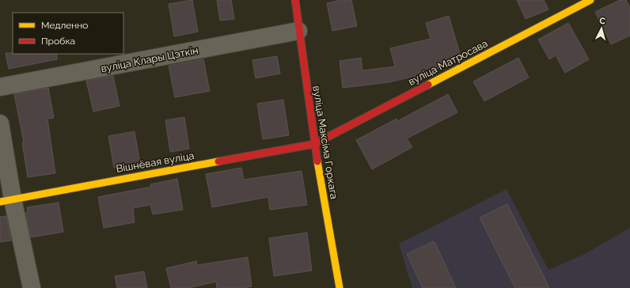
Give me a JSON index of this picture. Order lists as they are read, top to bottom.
{
  "streets": {
    "street": [
      "вуліца Клары Цэткін",
      "вуліца Матросава",
      "вуліца Максіма Горкага",
      "Вішнёвая вуліца"
    ]
  },
  "crossings": [
    ["вуліца Клары Цэткін", "вуліца Максіма Горкага"],
    ["вуліца Матросава", "вуліца Максіма Горкага"],
    ["вуліца Матросава", "Вішнёвая вуліца"],
    ["вуліца Максіма Горкага", "Вішнёвая вуліца"]
  ],
  "legend": ["Медленно", "Пробка"],
  "north": "top"
}
